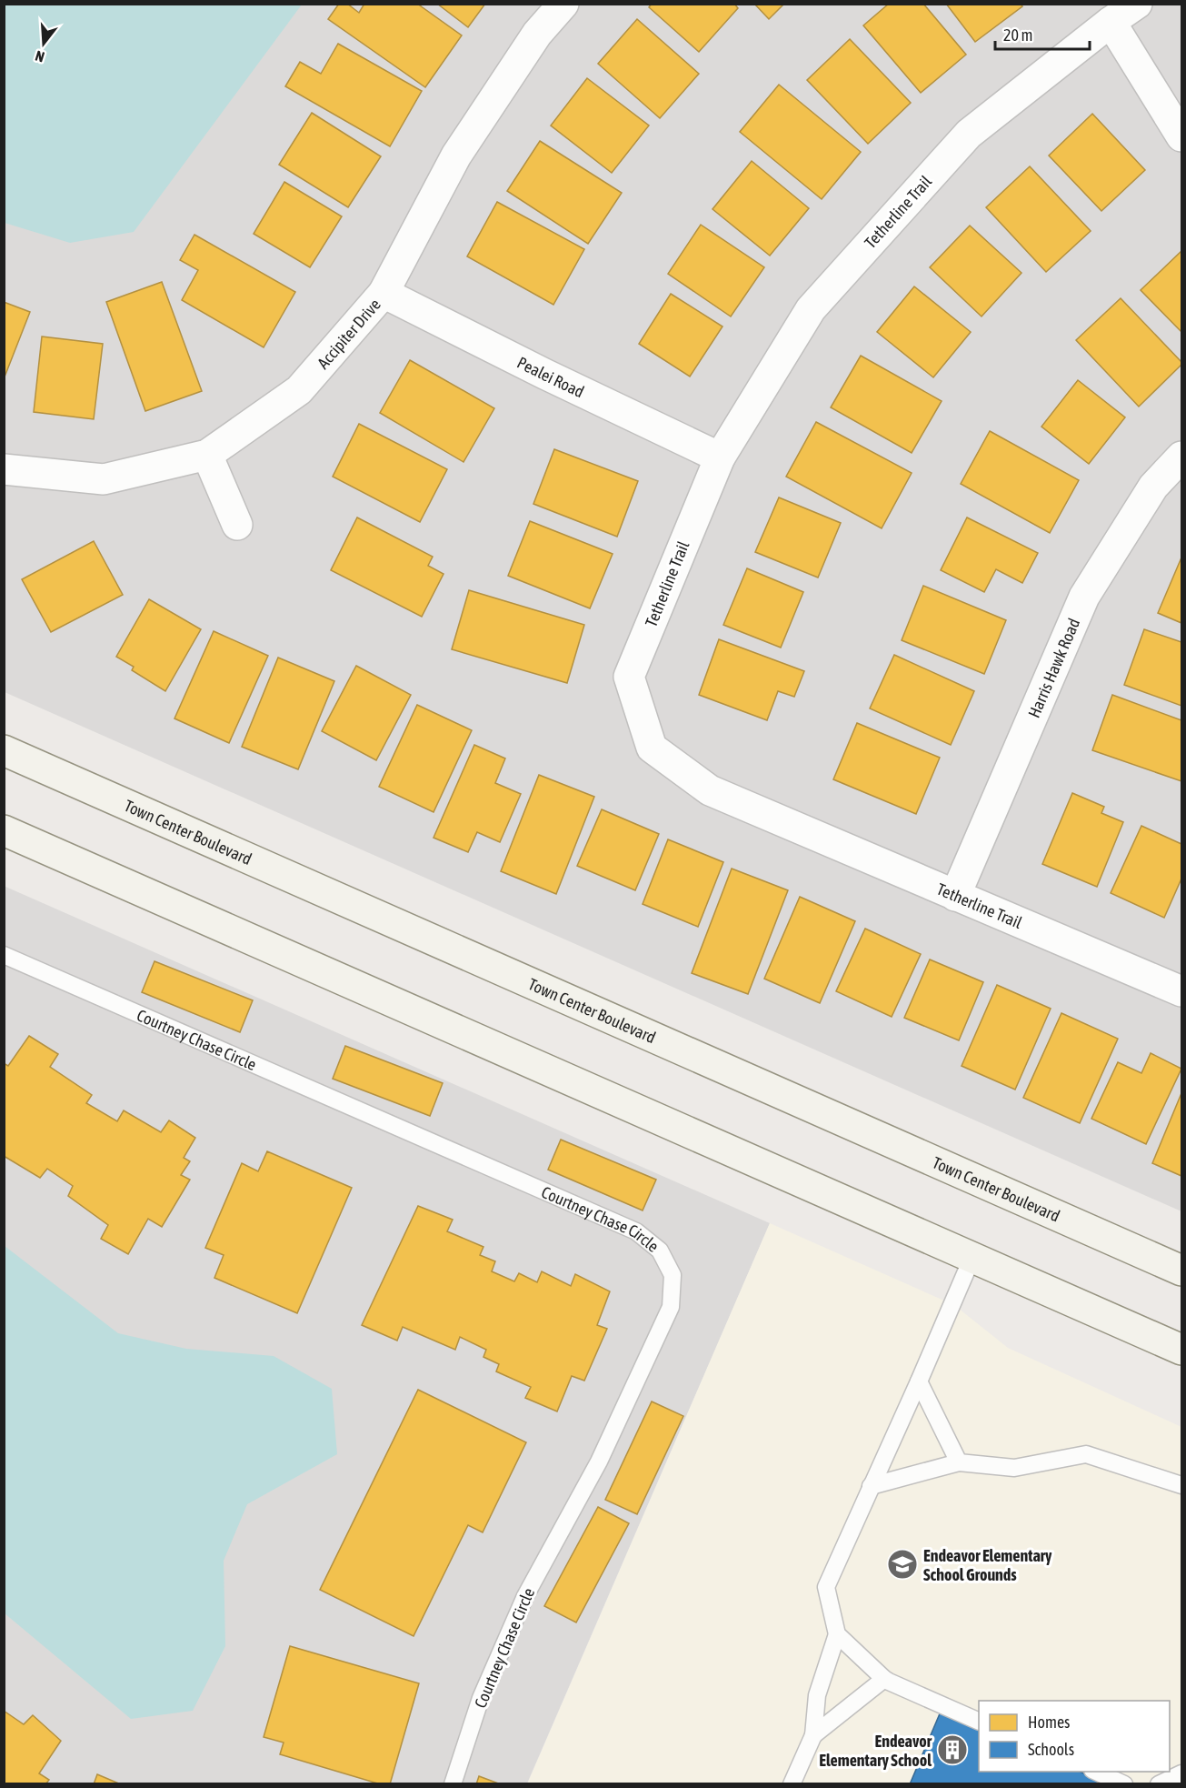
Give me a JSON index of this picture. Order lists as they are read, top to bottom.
{
  "streets": {
    "main road": ["Town Center Boulevard"],
    "street": [
      "Tetherline Trail",
      "Accipiter Drive",
      "Pealei Road",
      "Harris Hawk Road"
    ],
    "lane": ["Courtney Chase Circle"]
  },
  "crossings": [
    ["Tetherline Trail", "Pealei Road"],
    ["Tetherline Trail", "Harris Hawk Road"],
    ["Accipiter Drive", "Pealei Road"]
  ],
  "places": {
    "school or university": ["Endeavor Elementary School Grounds"],
    "building": ["Endeavor Elementary School"]
  },
  "legend": ["Homes", "Schools"],
  "scale_bar": "20 m",
  "north": "bottom"
}
